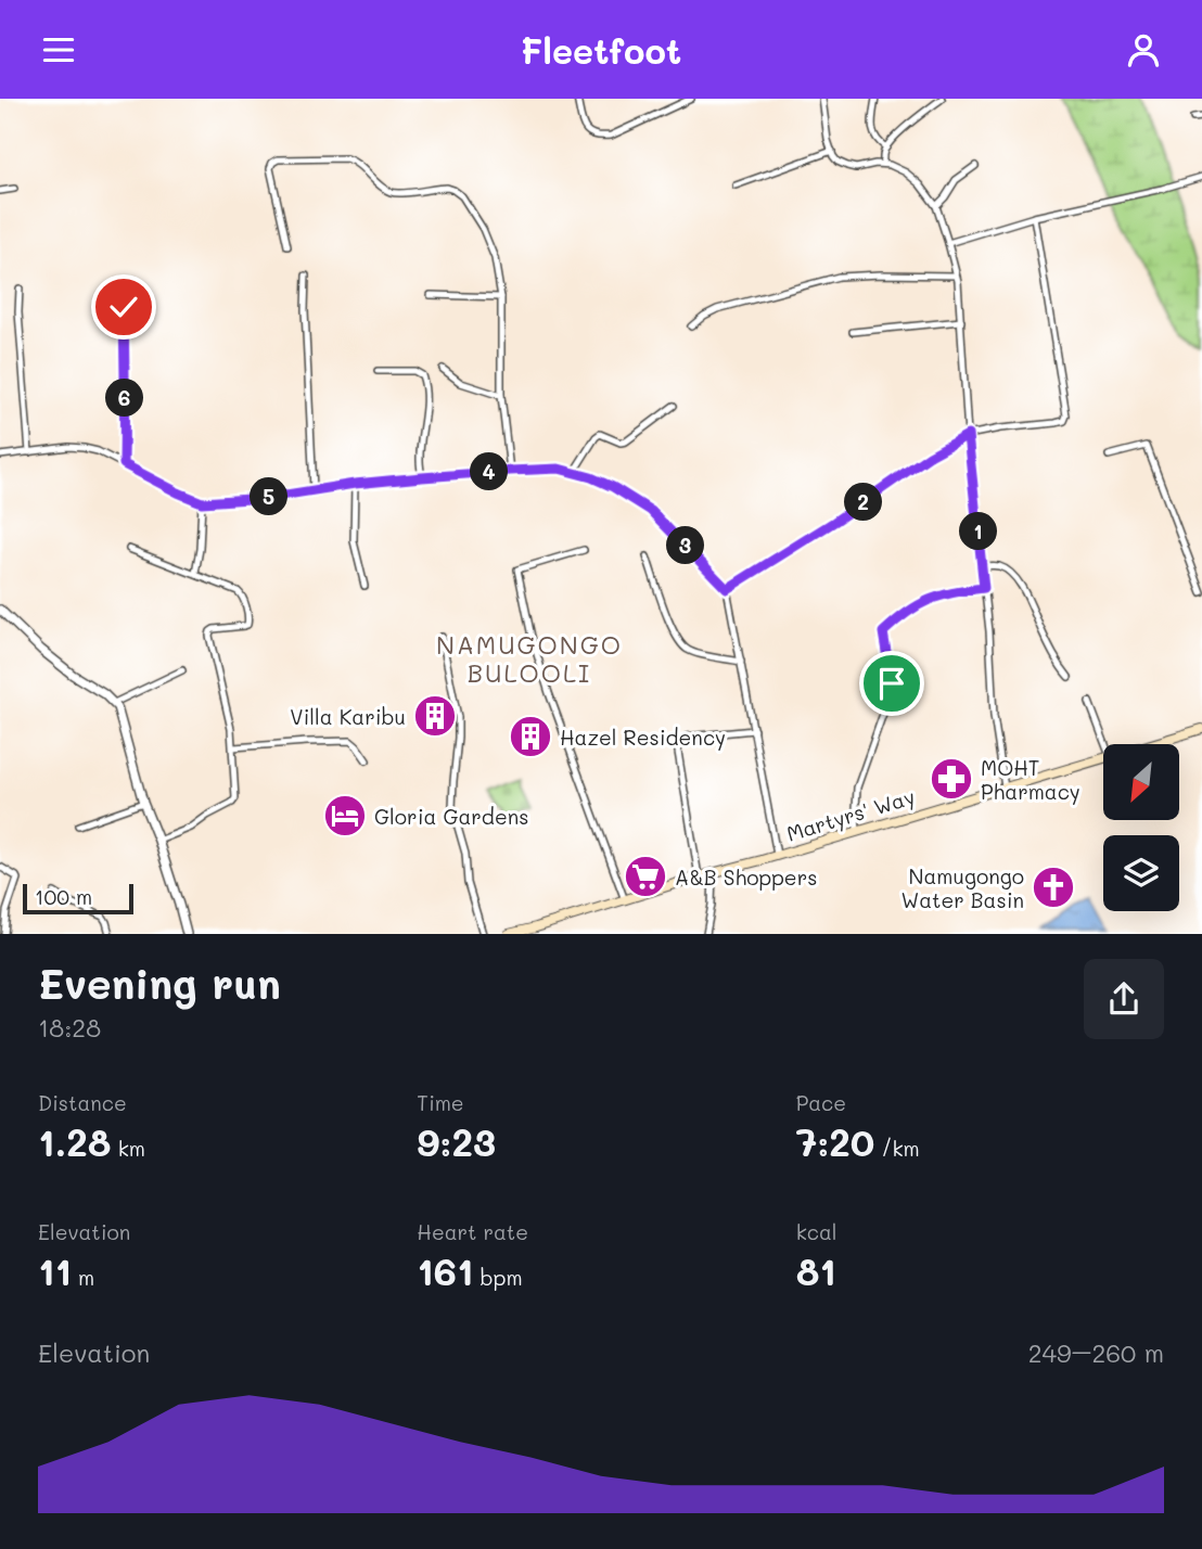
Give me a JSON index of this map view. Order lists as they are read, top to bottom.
{
  "streets": {
    "main road": ["Martyrs' Way"]
  },
  "districts": ["NAMUGONGO BULOOLI"],
  "places": {
    "building": ["Villa Karibu", "Hazel Residency"],
    "pharmacy": ["MOHT Pharmacy"],
    "hotel": ["Gloria Gardens"],
    "supermarket": ["A&B Shoppers"],
    "church": ["Namugongo Water Basin"]
  },
  "scale_bar": "100 m",
  "north": "bottom left",
  "page": {
    "header": "Fleetfoot",
    "pins": [
      "6",
      "4",
      "5",
      "2",
      "1",
      "3"
    ],
    "scale": "100 m",
    "heading": ["Evening run", "18:28"],
    "stats": [
      ["Distance", "1.28 km"],
      ["Time", "9:23"],
      ["Pace", "7:20 /km"],
      ["Elevation", "11 m"],
      ["Heart rate", "161 bpm"],
      ["kcal", "81"]
    ],
    "chart": ["Elevation", "249–260 m"]
  }
}
